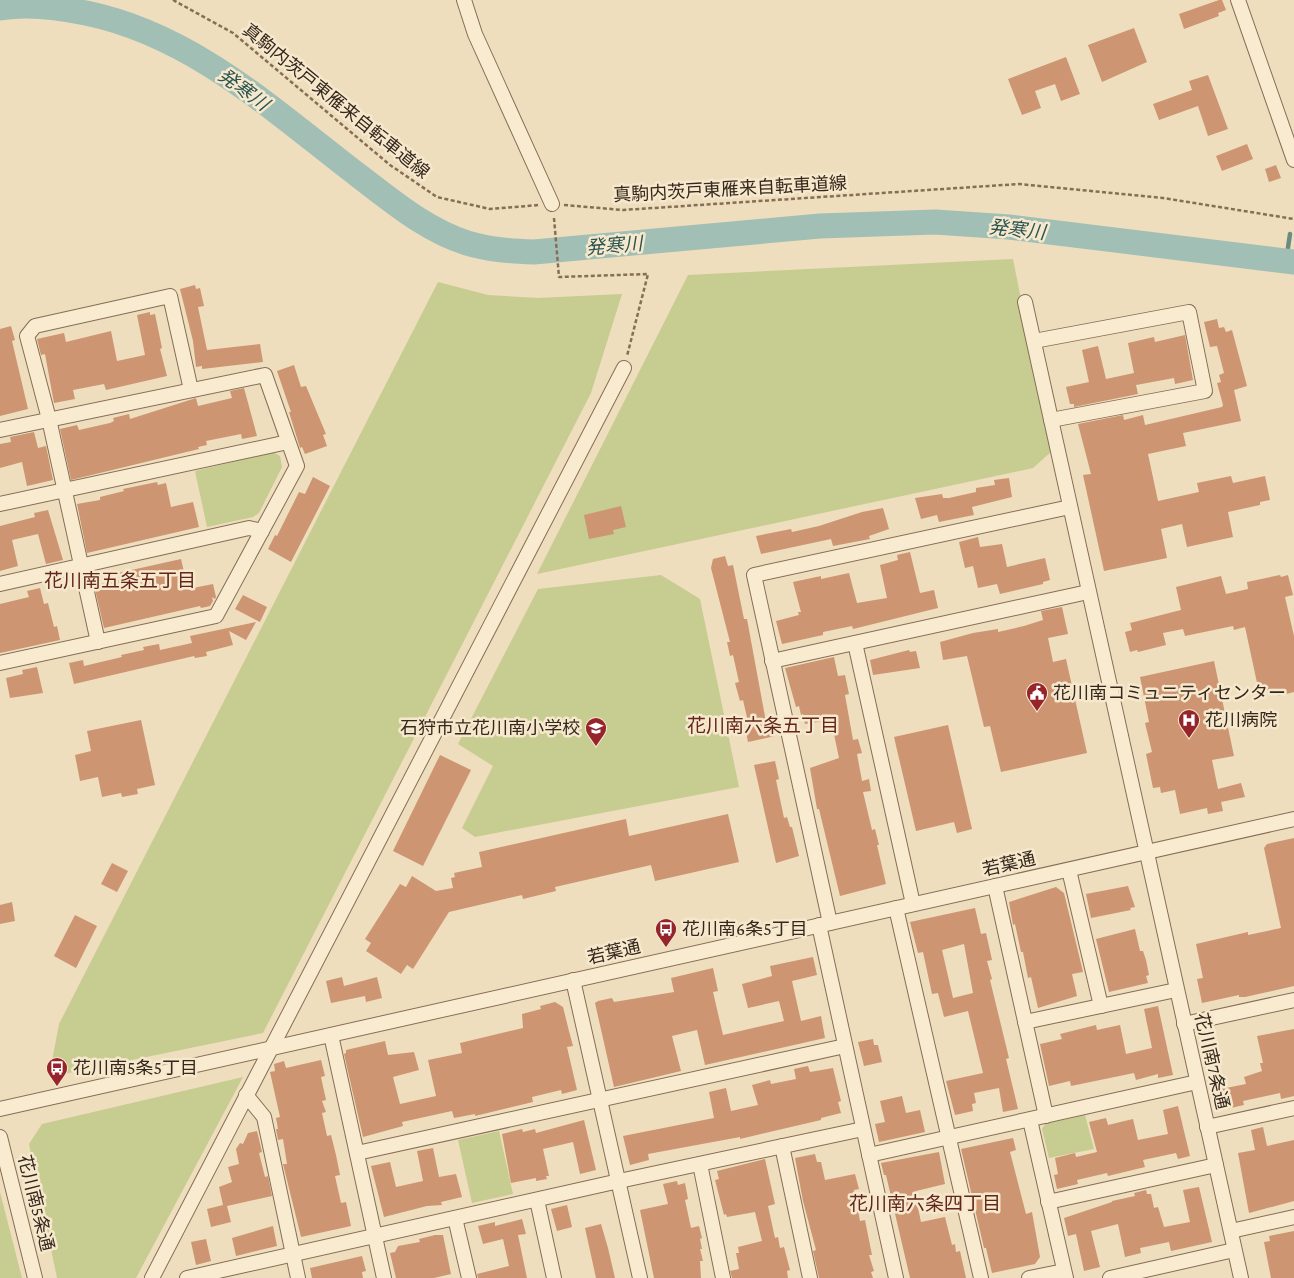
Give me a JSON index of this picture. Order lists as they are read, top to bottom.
{
  "streets": {
    "street": ["若葉通", "花川南7条通", "花川南5条通"],
    "path": ["真駒内茨戸東雁来自転車道線"]
  },
  "crossings": [
    ["若葉通", "花川南7条通"]
  ],
  "districts": ["花川南五条五丁目", "花川南六条五丁目", "花川南六条四丁目"],
  "water": ["発寒川"],
  "places": {
    "public building": ["花川南コミュニティセンター"],
    "hospital": ["花川病院"],
    "school or university": ["石狩市立花川南小学校"],
    "bus stop": ["花川南6条5丁目", "花川南5条5丁目"]
  }
}
